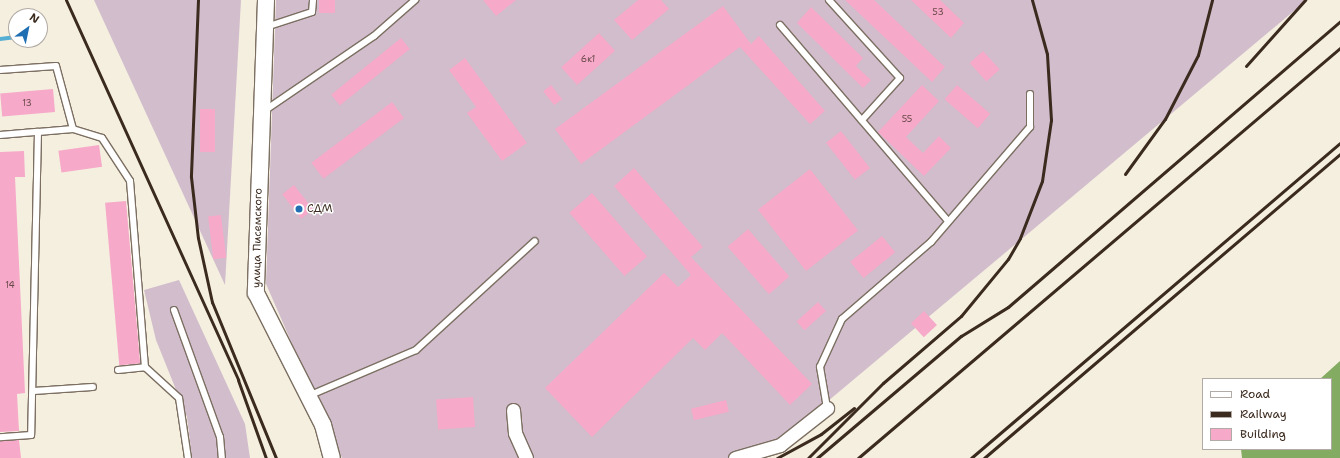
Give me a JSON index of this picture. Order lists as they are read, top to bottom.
{
  "streets": {
    "street": ["улица Писемского"]
  },
  "places": ["СДМ"],
  "house_numbers": [
    "53",
    "6к1",
    "13",
    "55",
    "14"
  ],
  "legend": ["Road", "Railway", "Building"],
  "north": "top right"
}
